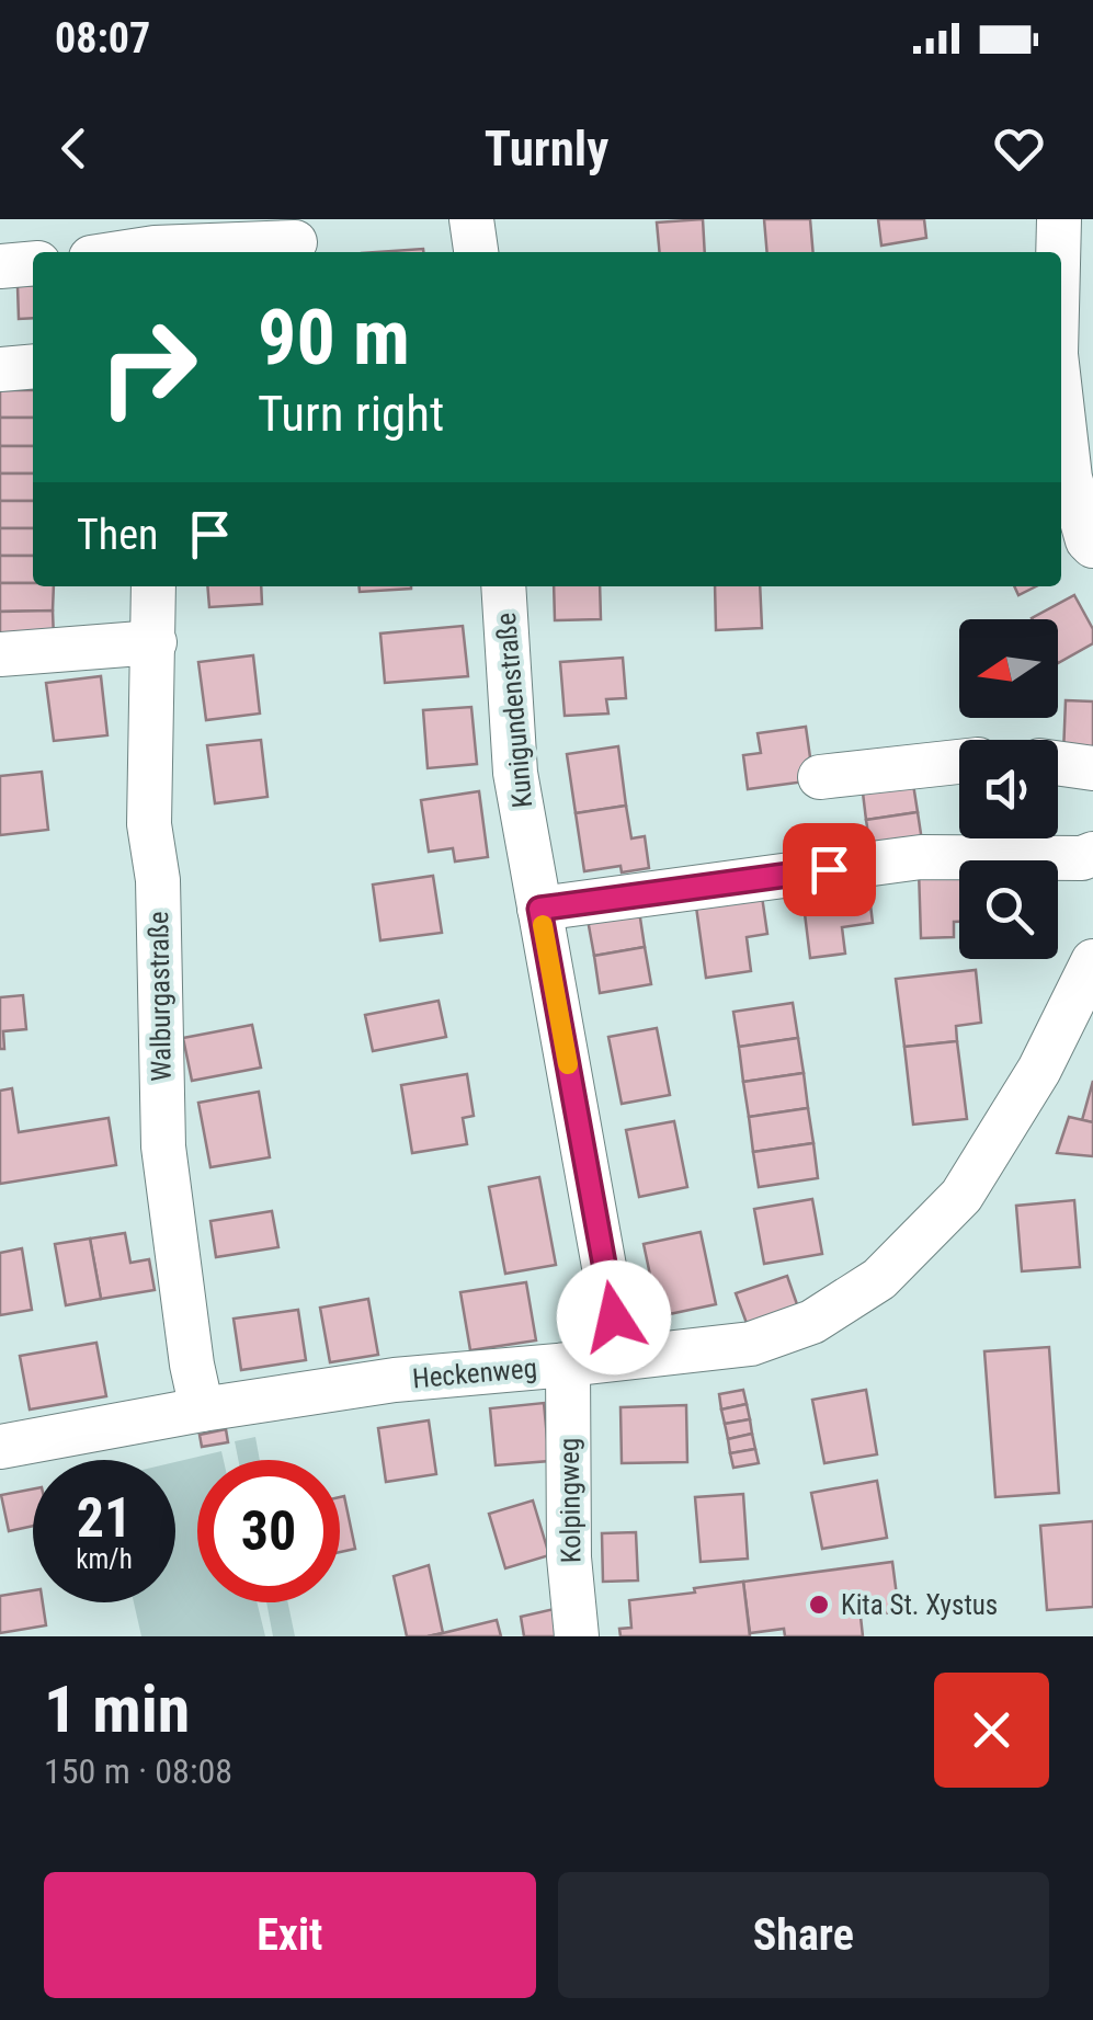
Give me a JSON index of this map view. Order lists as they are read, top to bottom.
{
  "streets": {
    "street": [
      "Kunigundenstraße",
      "Walburgastraße",
      "Heckenweg",
      "Kolpingweg"
    ]
  },
  "crossings": [
    ["Kunigundenstraße", "Heckenweg"],
    ["Walburgastraße", "Heckenweg"],
    ["Heckenweg", "Kolpingweg"]
  ],
  "places": ["Kita St. Xystus"],
  "north": "left",
  "page": {
    "status": "08:07",
    "header": "Turnly",
    "turn": ["90 m", "Turn right"],
    "then": "Then",
    "speed": "21 km/h",
    "limit": "30",
    "heading": ["1 min", "150 m · 08:08"],
    "buttons": ["Exit", "Share"]
  }
}
